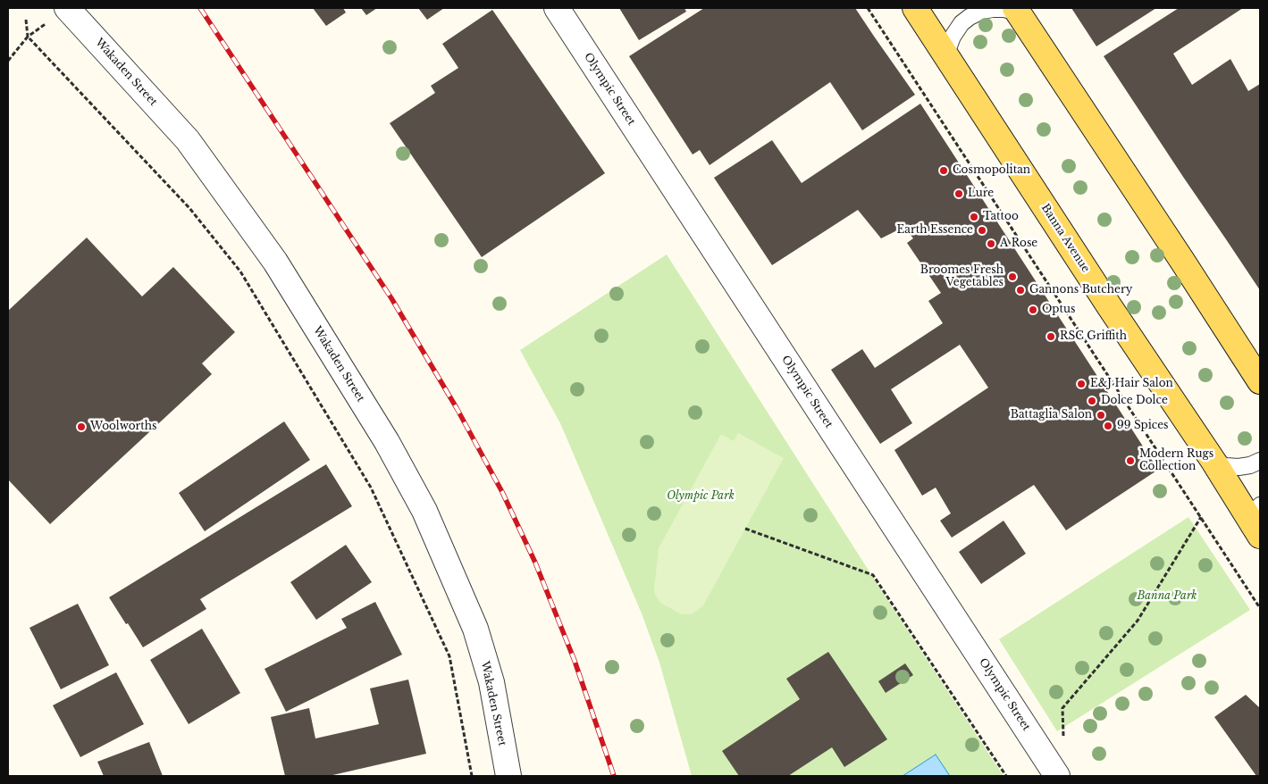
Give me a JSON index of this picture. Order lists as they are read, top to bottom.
{
  "streets": {
    "main road": ["Banna Avenue"],
    "street": ["Wakaden Street", "Olympic Street"]
  },
  "parks": ["Olympic Park", "Banna Park"],
  "places": [
    "Cosmopolitan",
    "Lure",
    "Tattoo",
    "Earth Essence",
    "A Rose",
    "Broomes Fresh Vegetables",
    "Gannons Butchery",
    "Optus",
    "RSC Griffith",
    "E&J Hair Salon",
    "Dolce Dolce",
    "Battaglia Salon",
    "99 Spices",
    "Woolworths",
    "Modern Rugs Collection"
  ]
}
